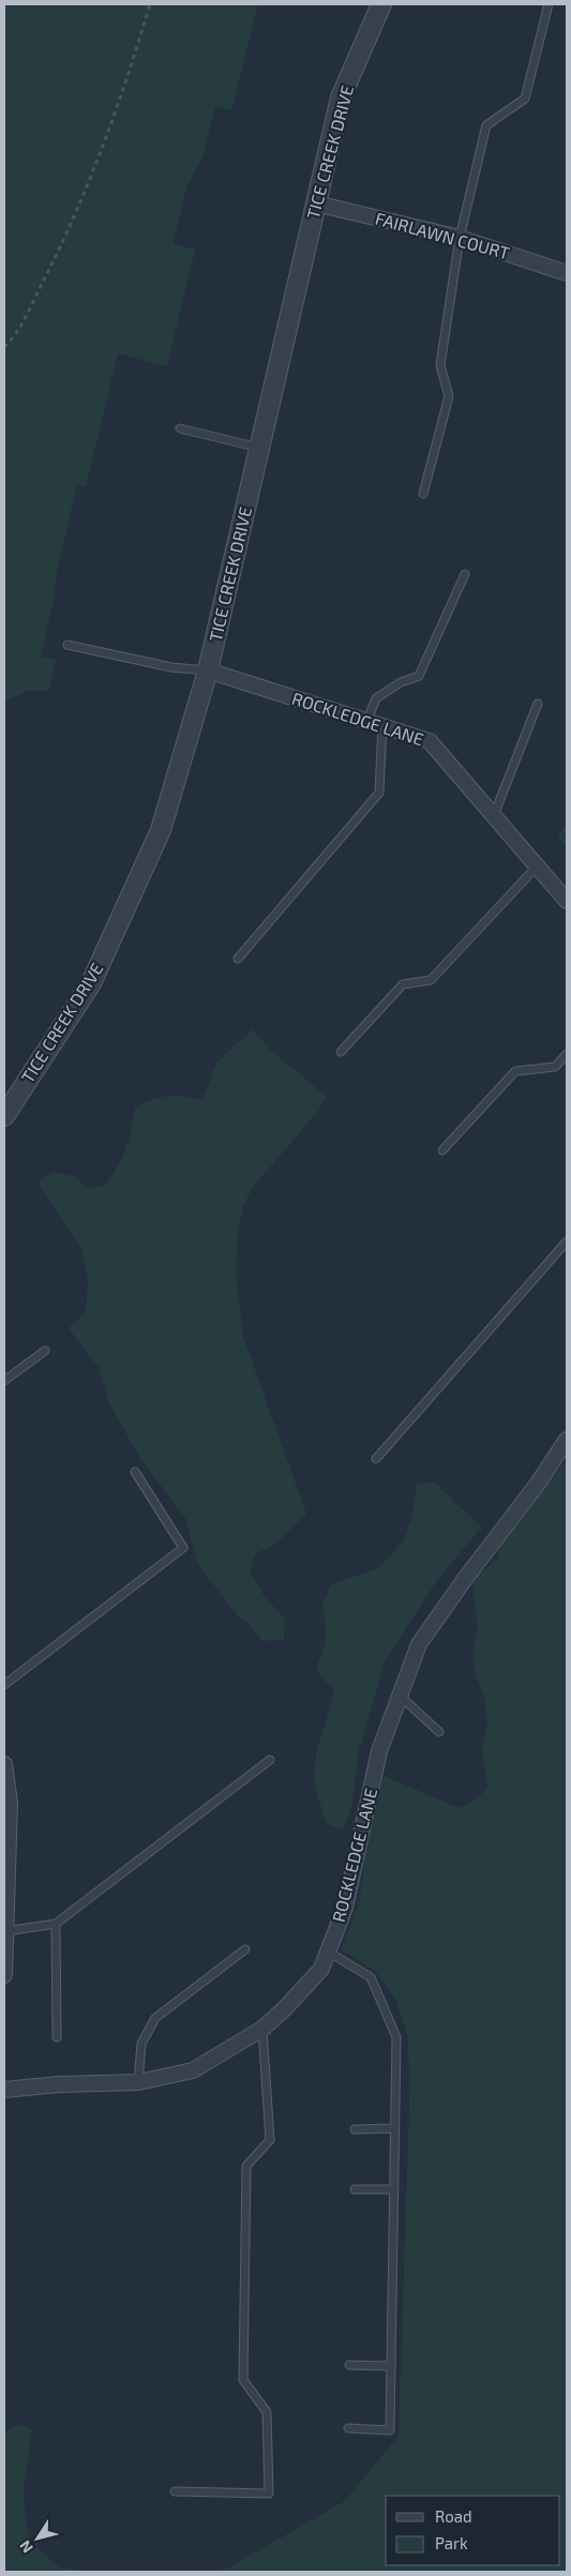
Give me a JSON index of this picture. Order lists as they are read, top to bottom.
{
  "streets": {
    "street": ["TICE CREEK DRIVE", "FAIRLAWN COURT", "ROCKLEDGE LANE"]
  },
  "crossings": [
    ["TICE CREEK DRIVE", "FAIRLAWN COURT"],
    ["TICE CREEK DRIVE", "ROCKLEDGE LANE"]
  ],
  "legend": ["Road", "Park"],
  "north": "bottom left"
}
